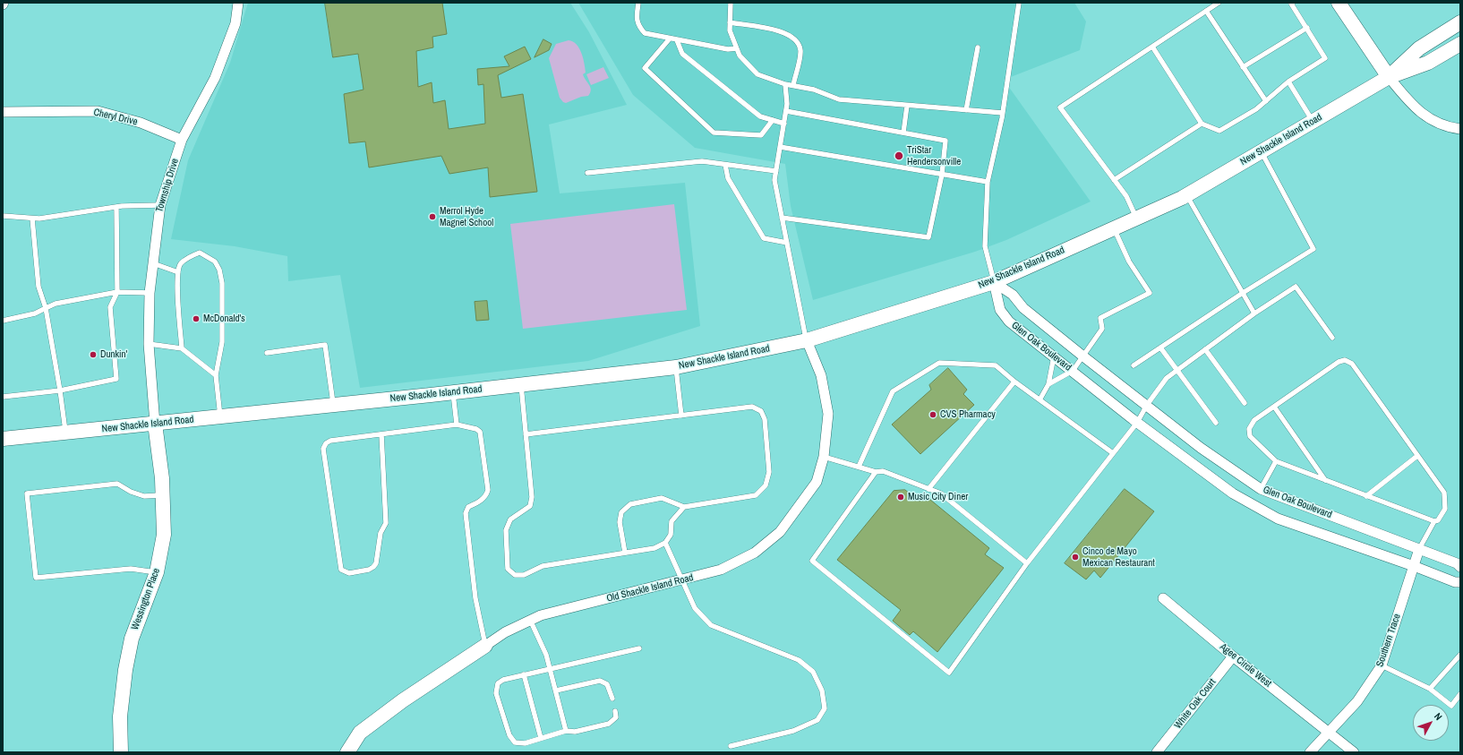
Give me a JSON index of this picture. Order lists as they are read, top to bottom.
{
  "streets": {
    "main road": ["New Shackle Island Road", "Old Shackle Island Road", "Wessington Place"],
    "street": [
      "Cheryl Drive",
      "Township Drive",
      "Glen Oak Boulevard",
      "Southern Trace",
      "Agee Circle West",
      "White Oak Court"
    ]
  },
  "crossings": [
    ["Cheryl Drive", "Township Drive"],
    ["New Shackle Island Road", "Township Drive"],
    ["New Shackle Island Road", "Glen Oak Boulevard"],
    ["New Shackle Island Road", "Old Shackle Island Road"],
    ["New Shackle Island Road", "Wessington Place"],
    ["Township Drive", "Wessington Place"],
    ["Glen Oak Boulevard", "Southern Trace"],
    ["Southern Trace", "Agee Circle West"],
    ["Agee Circle West", "White Oak Court"]
  ],
  "places": [
    "TriStar Hendersonville",
    "Merrol Hyde Magnet School",
    "McDonald's",
    "Dunkin'",
    "CVS Pharmacy",
    "Music City Diner",
    "Cinco de Mayo Mexican Restaurant"
  ],
  "north": "top right"
}
